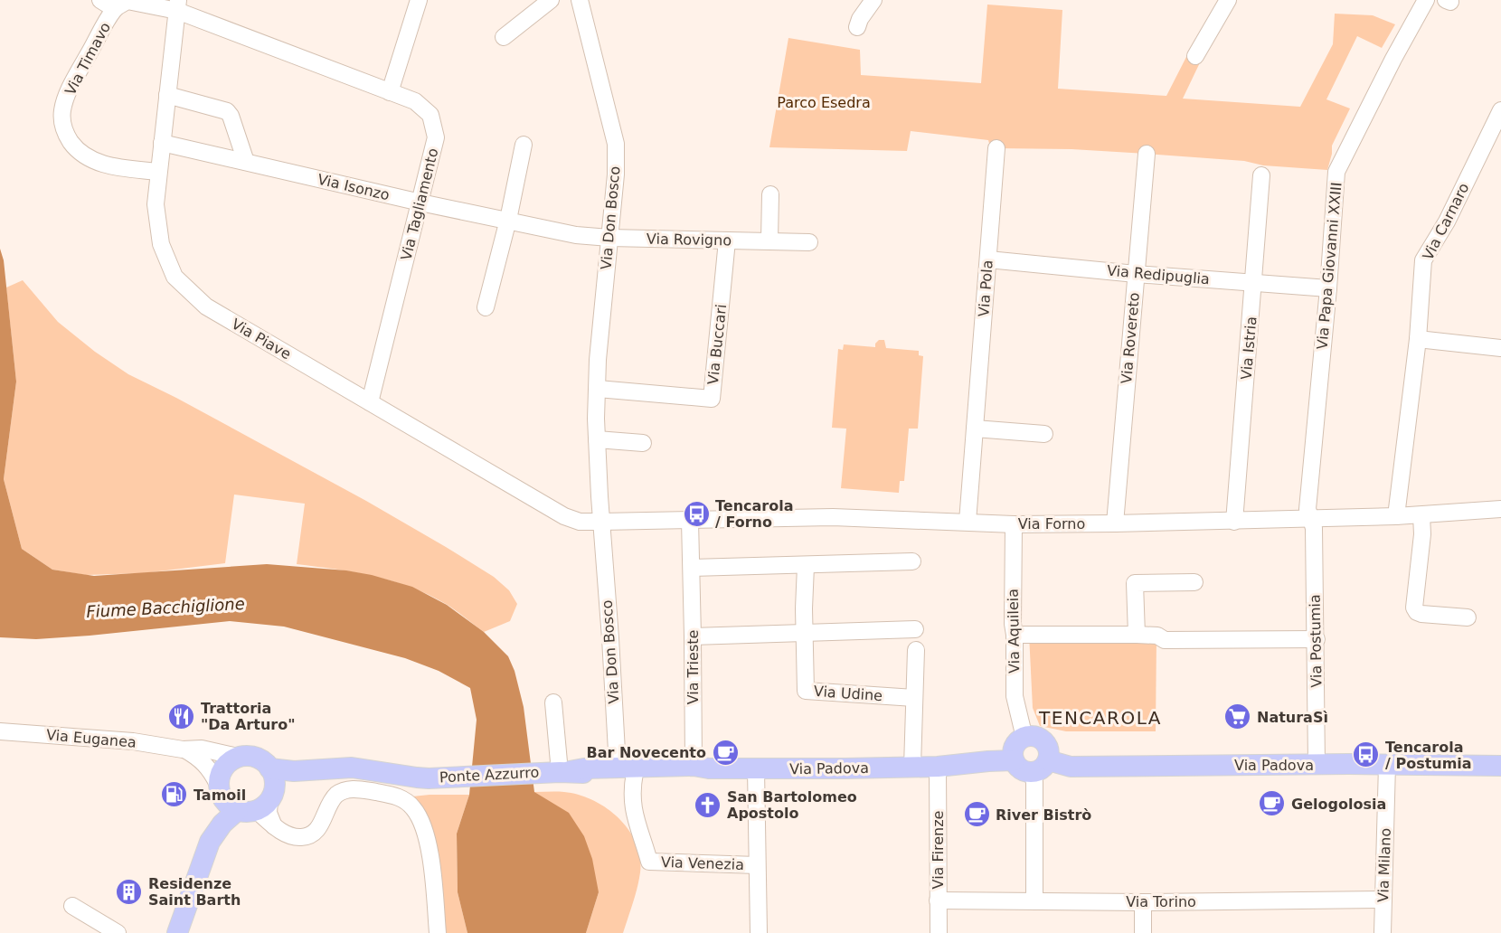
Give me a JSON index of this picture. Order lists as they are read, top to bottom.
{
  "streets": {
    "main road": ["Via Euganea", "Via Padova", "Ponte Azzurro"],
    "street": [
      "Via Timavo",
      "Via Isonzo",
      "Via Tagliamento",
      "Via Don Bosco",
      "Via Carnaro",
      "Via Rovigno",
      "Via Papa Giovanni XXIII",
      "Via Redipuglia",
      "Via Pola",
      "Via Rovereto",
      "Via Piave",
      "Via Buccari",
      "Via Istria",
      "Via Forno",
      "Via Aquileia",
      "Via Postumia",
      "Via Trieste",
      "Via Udine",
      "Via Firenze",
      "Via Venezia",
      "Via Milano",
      "Via Torino"
    ]
  },
  "crossings": [
    ["Via Timavo", "Via Tagliamento"],
    ["Via Timavo", "Via Piave"],
    ["Via Isonzo", "Via Tagliamento"],
    ["Via Isonzo", "Via Don Bosco"],
    ["Via Isonzo", "Via Rovigno"],
    ["Via Isonzo", "Via Piave"],
    ["Via Tagliamento", "Via Piave"],
    ["Via Don Bosco", "Via Rovigno"],
    ["Via Don Bosco", "Via Piave"],
    ["Via Don Bosco", "Via Buccari"],
    ["Via Don Bosco", "Via Forno"],
    ["Via Don Bosco", "Via Padova"],
    ["Via Don Bosco", "Via Venezia"],
    ["Via Carnaro", "Via Forno"],
    ["Via Rovigno", "Via Buccari"],
    ["Via Papa Giovanni XXIII", "Via Redipuglia"],
    ["Via Papa Giovanni XXIII", "Via Forno"],
    ["Via Papa Giovanni XXIII", "Via Postumia"],
    ["Via Redipuglia", "Via Pola"],
    ["Via Redipuglia", "Via Rovereto"],
    ["Via Redipuglia", "Via Istria"],
    ["Via Pola", "Via Forno"],
    ["Via Rovereto", "Via Forno"],
    ["Via Piave", "Via Forno"],
    ["Via Istria", "Via Forno"],
    ["Via Forno", "Via Aquileia"],
    ["Via Forno", "Via Postumia"],
    ["Via Forno", "Via Trieste"],
    ["Via Aquileia", "Via Padova"],
    ["Via Postumia", "Via Padova"],
    ["Via Trieste", "Via Padova"],
    ["Via Euganea", "Ponte Azzurro"],
    ["Via Padova", "Ponte Azzurro"],
    ["Via Padova", "Via Firenze"],
    ["Via Padova", "Via Venezia"],
    ["Via Padova", "Via Milano"],
    ["Via Firenze", "Via Torino"],
    ["Via Milano", "Via Torino"]
  ],
  "districts": ["TENCAROLA"],
  "water": ["Fiume Bacchiglione"],
  "parks": ["Parco Esedra"],
  "places": {
    "bus stop": ["Tencarola / Forno", "Tencarola / Postumia"],
    "restaurant": ["Trattoria \"Da Arturo\""],
    "supermarket": ["NaturaSì"],
    "cafe": ["Bar Novecento", "Gelogolosia", "River Bistrò"],
    "fuel station": ["Tamoil"],
    "church": ["San Bartolomeo Apostolo"],
    "building": ["Residenze Saint Barth"]
  }
}
